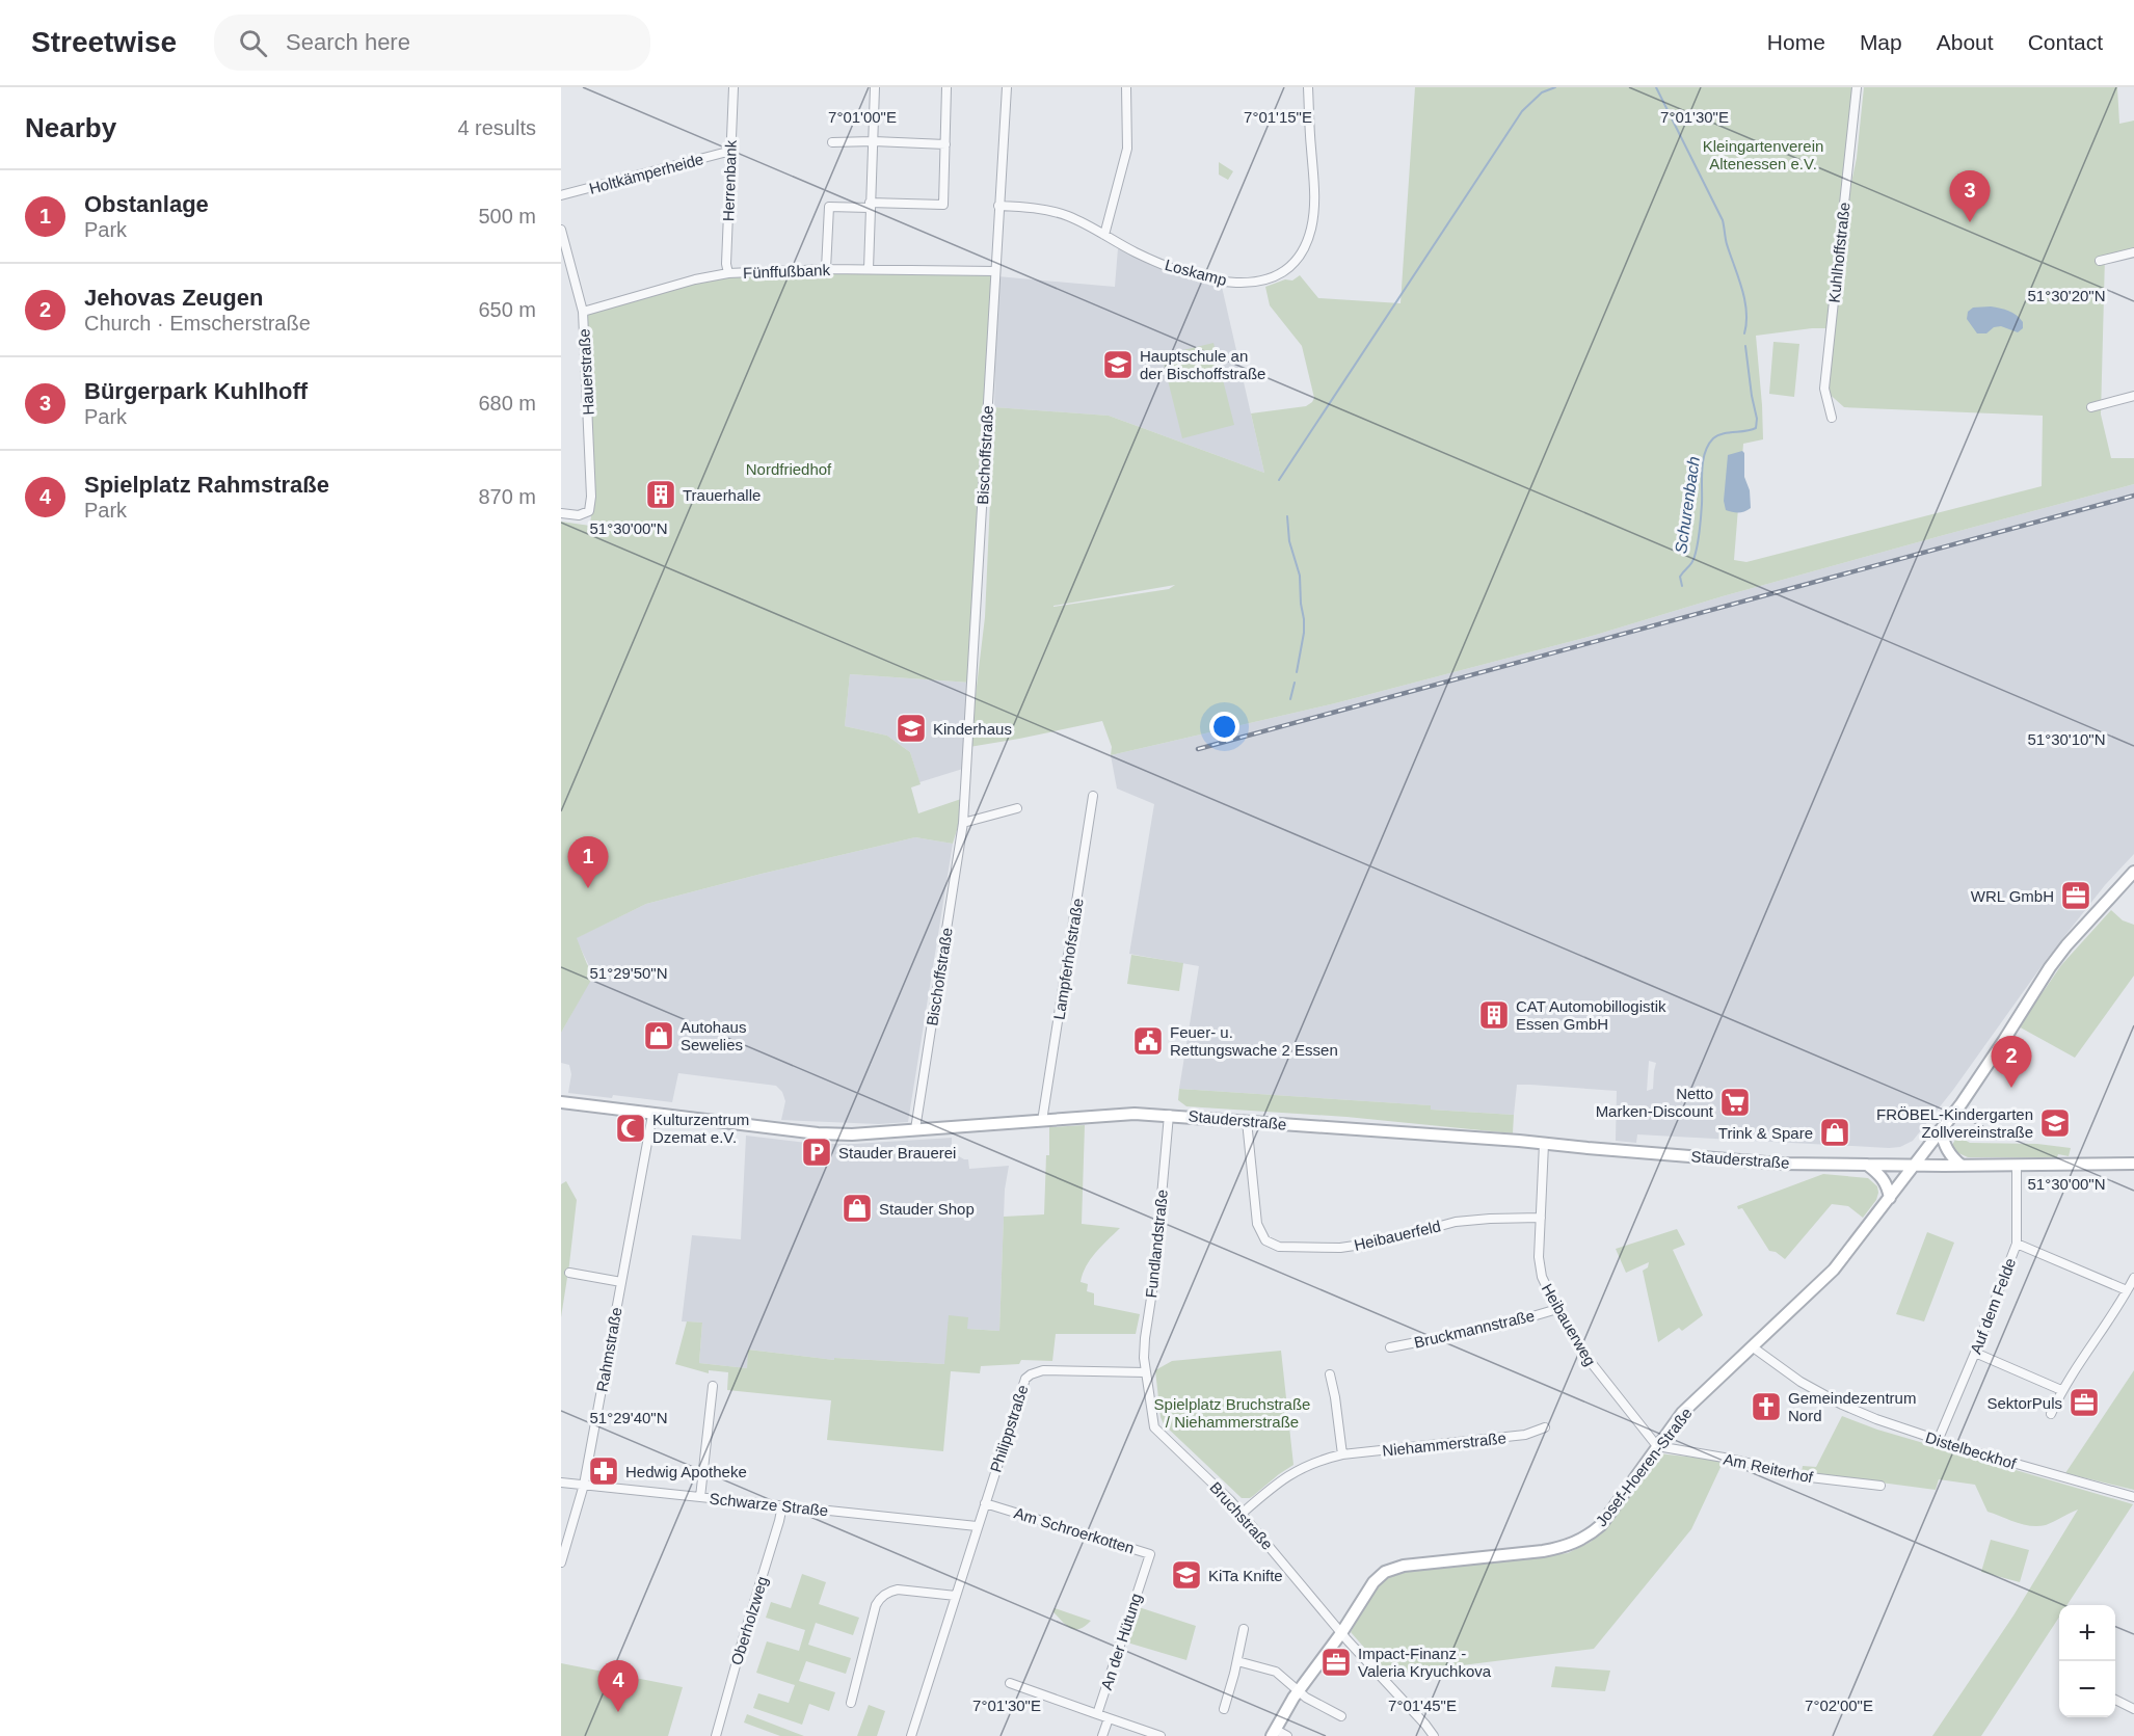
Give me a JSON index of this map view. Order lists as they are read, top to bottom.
{
  "streets": {
    "main road": ["Stauderstraße", "Josef-Hoeren-Straße"],
    "street": [
      "Holtkämperheide",
      "Herrenbank",
      "Kuhlhoffstraße",
      "Fünffußbank",
      "Loskamp",
      "Hauerstraße",
      "Bischoffstraße",
      "Lampferhofstraße",
      "Heibauerfeld",
      "Fundlandstraße",
      "Auf dem Felde",
      "Heibauerweg",
      "Bruckmannstraße",
      "Rahmstraße",
      "Philippstraße",
      "Niehammerstraße",
      "Distelbeckhof",
      "Am Reiterhof",
      "Schwarze Straße",
      "Bruchstraße",
      "Am Schroerkotten",
      "Oberholzweg",
      "An der Hütung"
    ]
  },
  "crossings": [
    ["Holtkämperheide", "Herrenbank"],
    ["Herrenbank", "Fünffußbank"],
    ["Fünffußbank", "Hauerstraße"],
    ["Fünffußbank", "Bischoffstraße"],
    ["Loskamp", "Bischoffstraße"],
    ["Bischoffstraße", "Stauderstraße"],
    ["Lampferhofstraße", "Stauderstraße"],
    ["Stauderstraße", "Heibauerfeld"],
    ["Stauderstraße", "Fundlandstraße"],
    ["Stauderstraße", "Auf dem Felde"],
    ["Stauderstraße", "Heibauerweg"],
    ["Stauderstraße", "Rahmstraße"],
    ["Stauderstraße", "Josef-Hoeren-Straße"],
    ["Heibauerfeld", "Heibauerweg"],
    ["Fundlandstraße", "Philippstraße"],
    ["Fundlandstraße", "Bruchstraße"],
    ["Auf dem Felde", "Distelbeckhof"],
    ["Heibauerweg", "Bruckmannstraße"],
    ["Heibauerweg", "Josef-Hoeren-Straße"],
    ["Heibauerweg", "Am Reiterhof"],
    ["Rahmstraße", "Schwarze Straße"],
    ["Philippstraße", "Schwarze Straße"],
    ["Philippstraße", "Bruchstraße"],
    ["Philippstraße", "Am Schroerkotten"],
    ["Niehammerstraße", "Bruchstraße"],
    ["Distelbeckhof", "Josef-Hoeren-Straße"],
    ["Josef-Hoeren-Straße", "Am Reiterhof"],
    ["Josef-Hoeren-Straße", "Bruchstraße"],
    ["Schwarze Straße", "Oberholzweg"],
    ["Am Schroerkotten", "An der Hütung"]
  ],
  "water": ["Schurenbach"],
  "parks": ["Kleingartenverein Altenessen e.V.", "Nordfriedhof", "Spielplatz Bruchstraße / Niehammerstraße"],
  "places": {
    "school or university": [
      "Hauptschule an der Bischoffstraße",
      "Kinderhaus",
      "FRÖBEL-Kindergarten Zollvereinstraße",
      "KiTa Knifte"
    ],
    "building": ["Trauerhalle", "CAT Automobillogistik Essen GmbH"],
    "office": ["WRL GmbH", "SektorPuls", "Impact-Finanz - Valeria Kryuchkova"],
    "shop": ["Autohaus Sewelies", "Trink & Spare", "Stauder Shop"],
    "public building": ["Feuer- u. Rettungswache 2 Essen"],
    "supermarket": ["Netto Marken-Discount"],
    "mosque": ["Kulturzentrum Dzemat e.V."],
    "parking": ["Stauder Brauerei"],
    "church": ["Gemeindezentrum Nord"],
    "pharmacy": ["Hedwig Apotheke"]
  },
  "page": {
    "header": "Streetwise",
    "search": "Search here",
    "nav": [
      "Home",
      "Map",
      "About",
      "Contact"
    ],
    "heading": ["Nearby", "4 results"],
    "list": [
      {
        "mark": "1",
        "name": "Obstanlage",
        "note": "Park",
        "value": "500 m"
      },
      {
        "mark": "2",
        "name": "Jehovas Zeugen",
        "note": "Church · Emscherstraße",
        "value": "650 m"
      },
      {
        "mark": "3",
        "name": "Bürgerpark Kuhlhoff",
        "note": "Park",
        "value": "680 m"
      },
      {
        "mark": "4",
        "name": "Spielplatz Rahmstraße",
        "note": "Park",
        "value": "870 m"
      }
    ],
    "pins": [
      "3",
      "1",
      "2",
      "4"
    ],
    "map_buttons": ["+", "−"]
  },
  "coordinates": [
    "7°01'00\"E",
    "7°01'15\"E",
    "7°01'30\"E",
    "51°30'20\"N",
    "51°30'00\"N",
    "51°30'10\"N",
    "51°29'50\"N",
    "51°29'40\"N",
    "7°01'45\"E",
    "7°02'00\"E"
  ]
}
